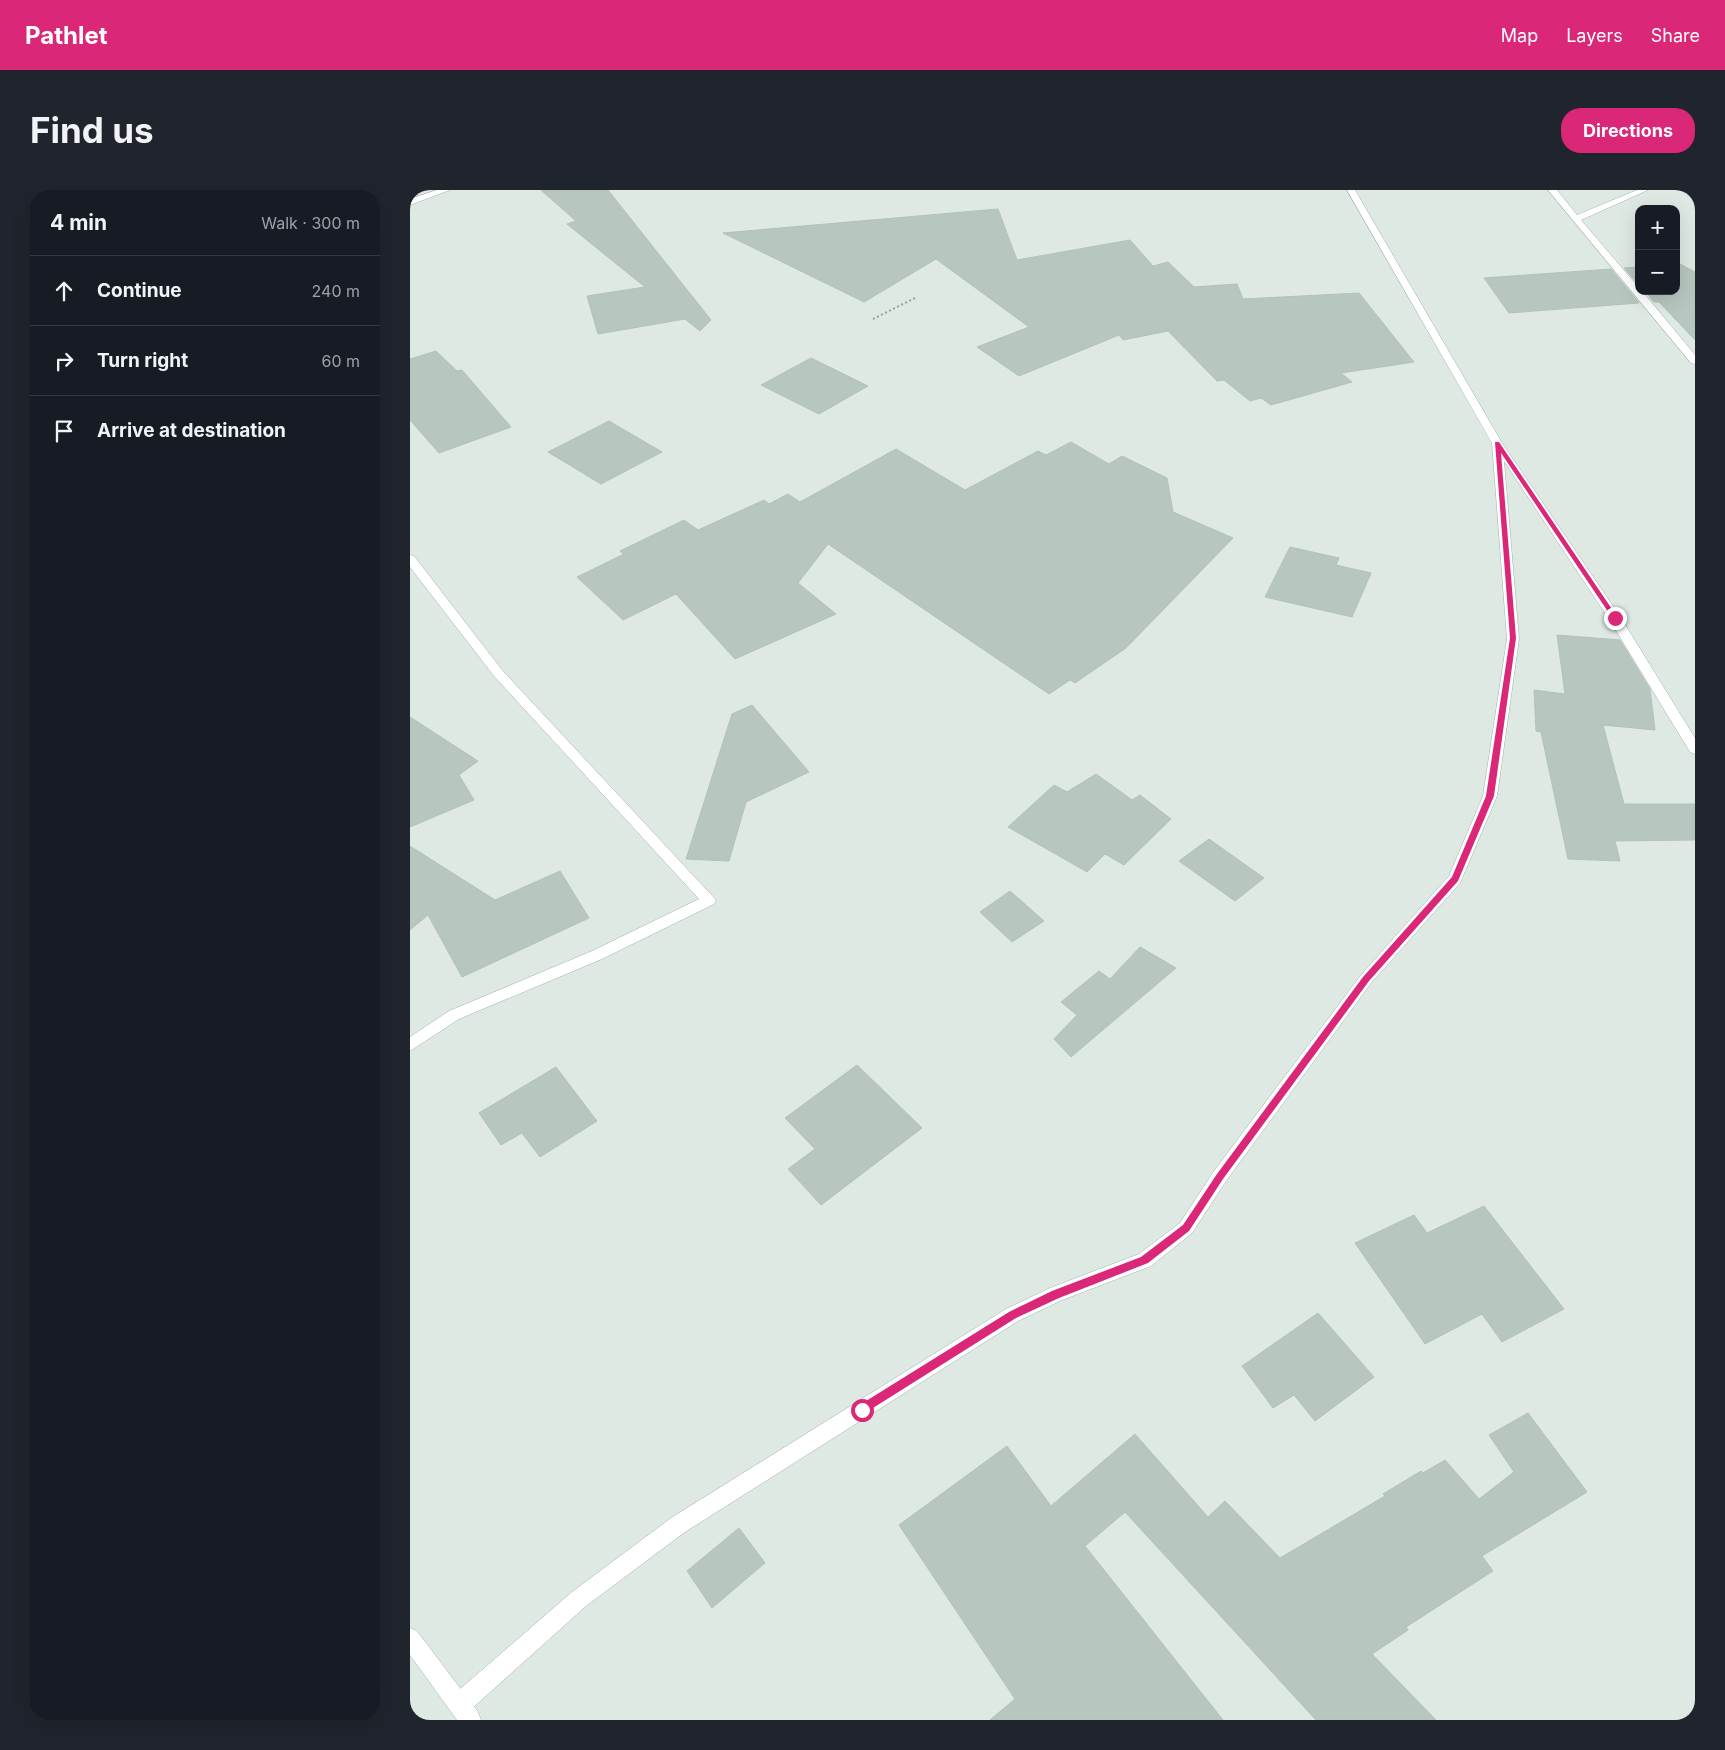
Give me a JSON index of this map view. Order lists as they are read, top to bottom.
{
  "page": {
    "header": "Pathlet",
    "nav": ["Map", "Layers", "Share"],
    "buttons": "Directions",
    "title": "Find us",
    "heading": ["4 min", "Walk · 300 m"],
    "map_buttons": ["+", "−"],
    "list": [
      ["Continue", "240 m"],
      ["Turn right", "60 m"],
      "Arrive at destination"
    ]
  }
}
